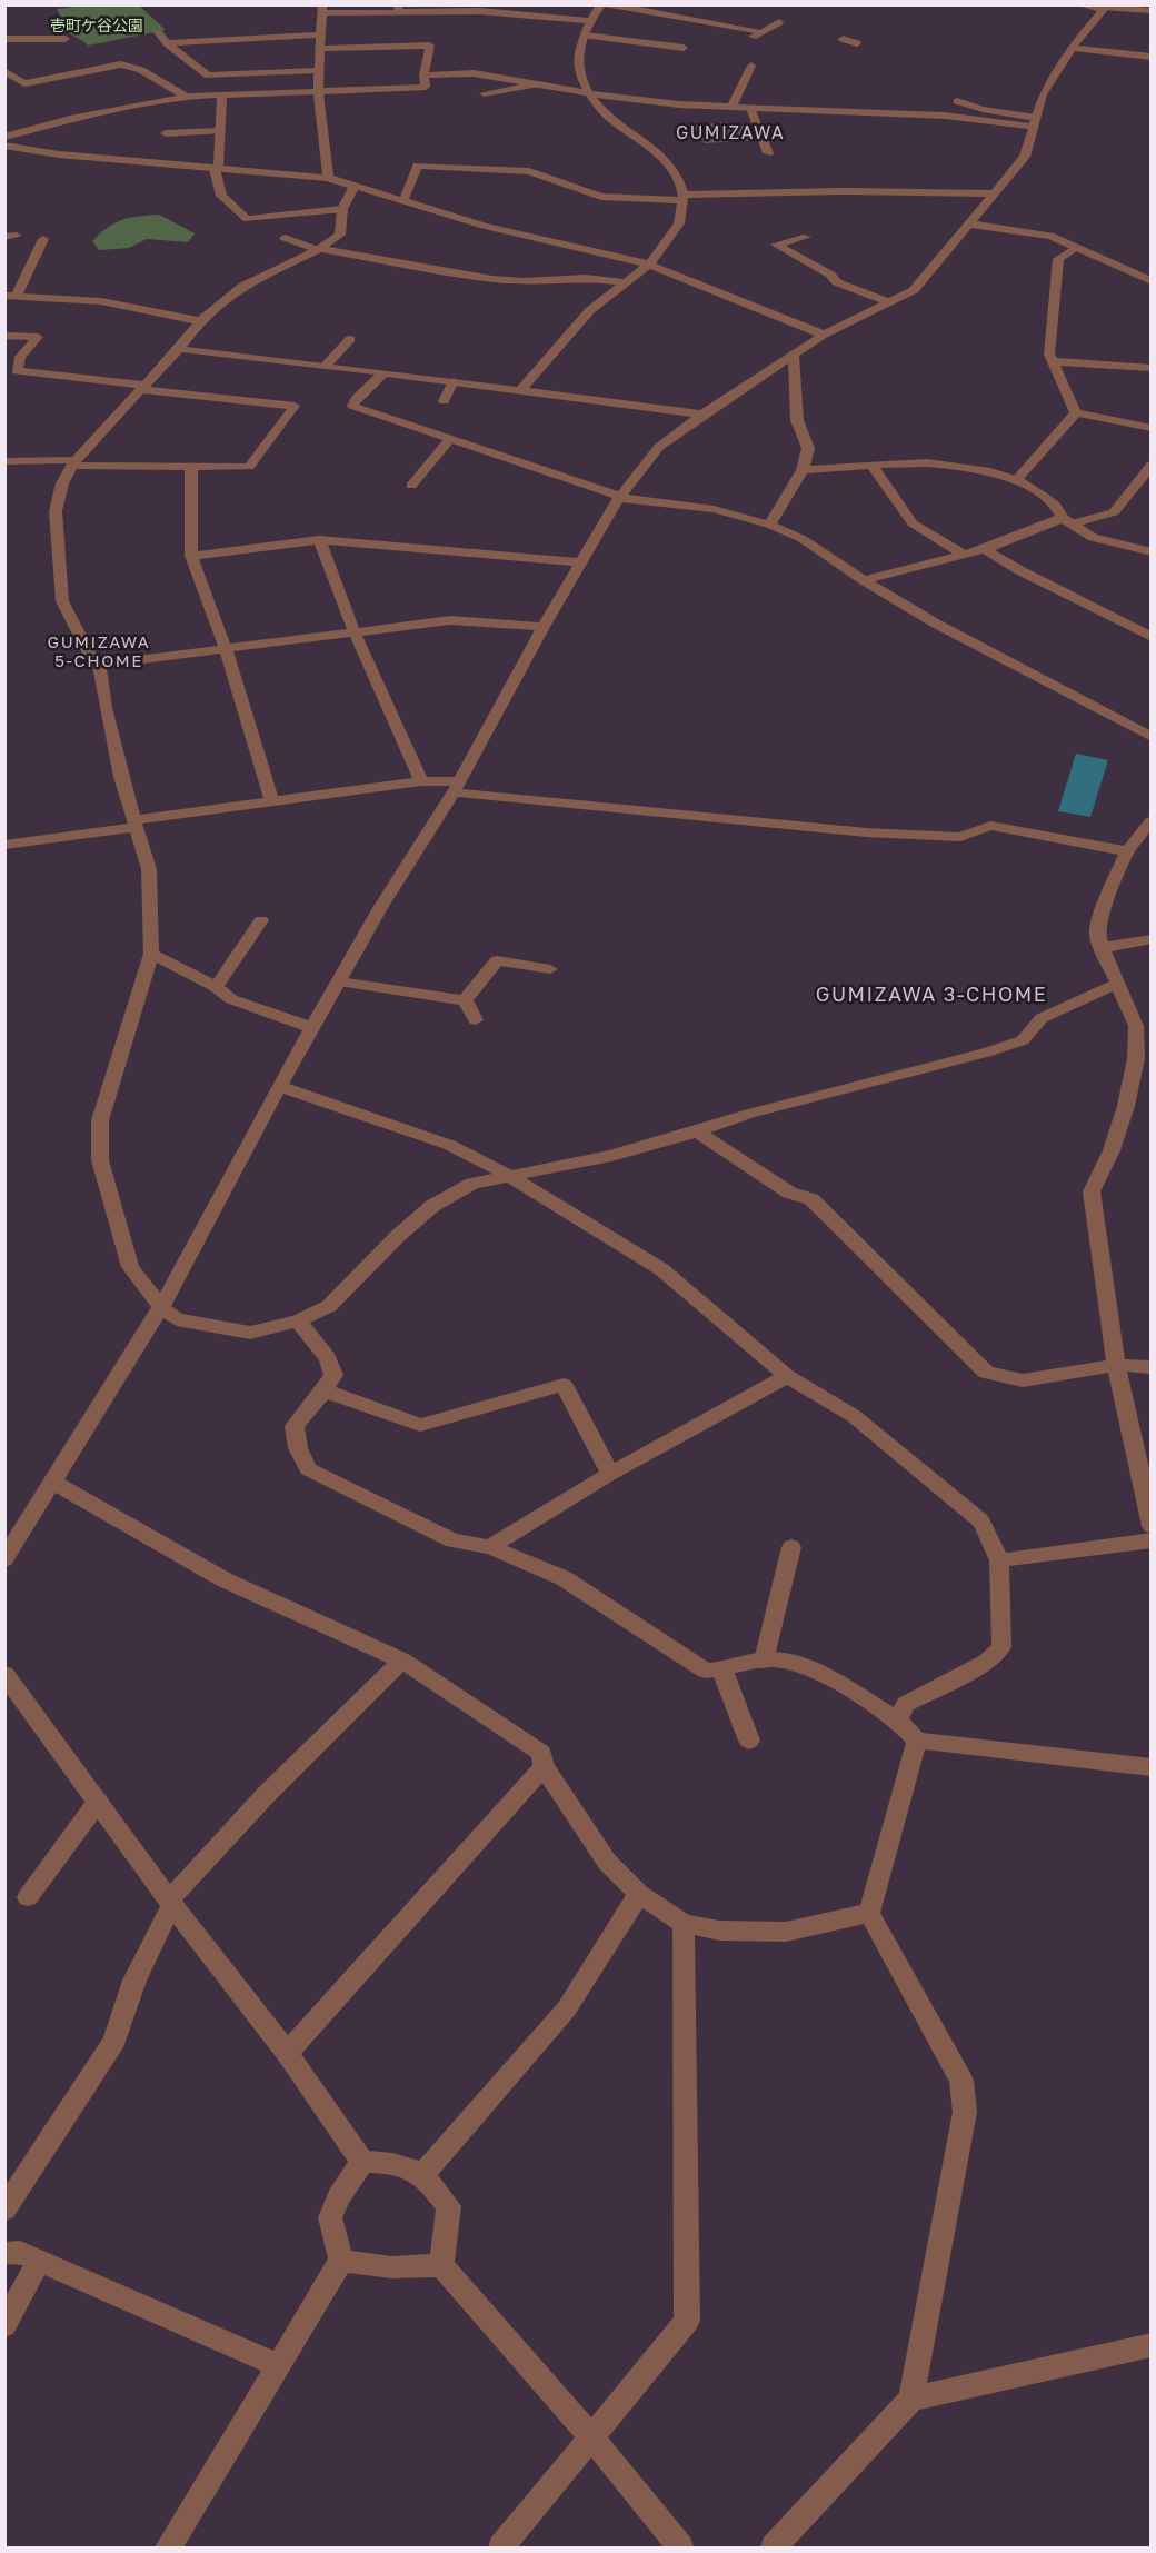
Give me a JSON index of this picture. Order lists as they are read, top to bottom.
{
  "districts": ["GUMIZAWA", "GUMIZAWA 5-CHOME", "GUMIZAWA 3-CHOME"],
  "parks": ["壱町ケ谷公園"]
}
